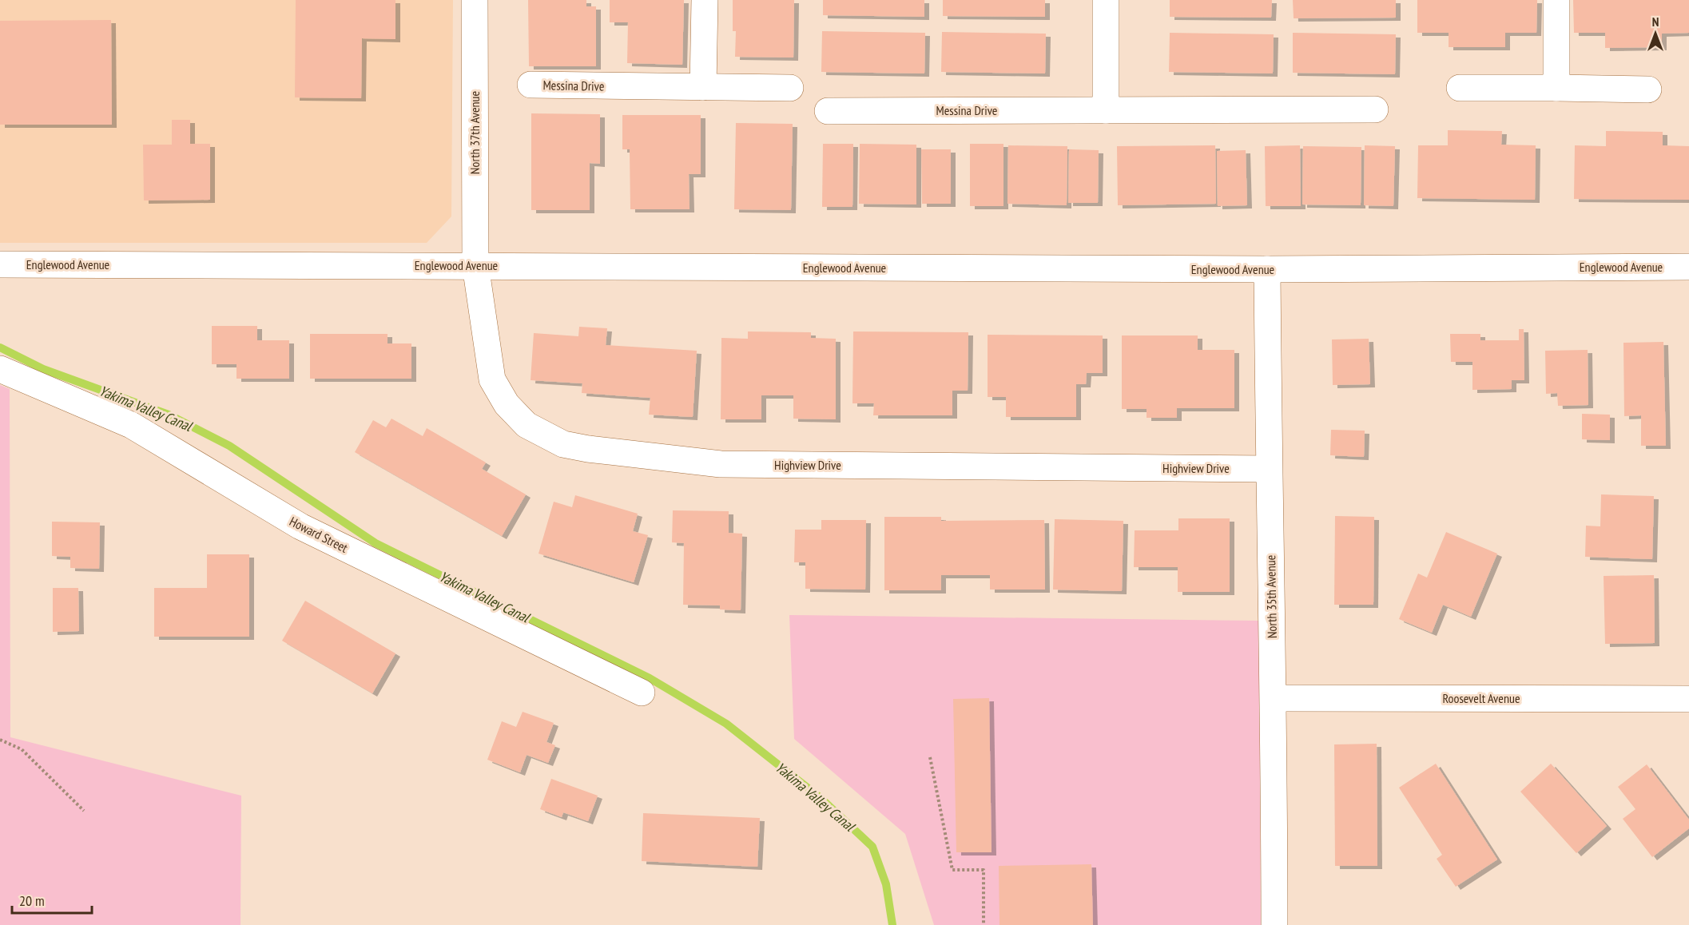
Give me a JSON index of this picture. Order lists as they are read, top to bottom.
{
  "streets": {
    "street": [
      "Messina Drive",
      "North 37th Avenue",
      "Englewood Avenue",
      "Highview Drive",
      "Howard Street",
      "North 35th Avenue",
      "Roosevelt Avenue"
    ]
  },
  "crossings": [
    ["North 37th Avenue", "Englewood Avenue"],
    ["North 37th Avenue", "Highview Drive"],
    ["Englewood Avenue", "Highview Drive"],
    ["Englewood Avenue", "North 35th Avenue"],
    ["Highview Drive", "North 35th Avenue"],
    ["North 35th Avenue", "Roosevelt Avenue"]
  ],
  "water": ["Yakima Valley Canal"],
  "scale_bar": "20 m",
  "north": "top"
}
